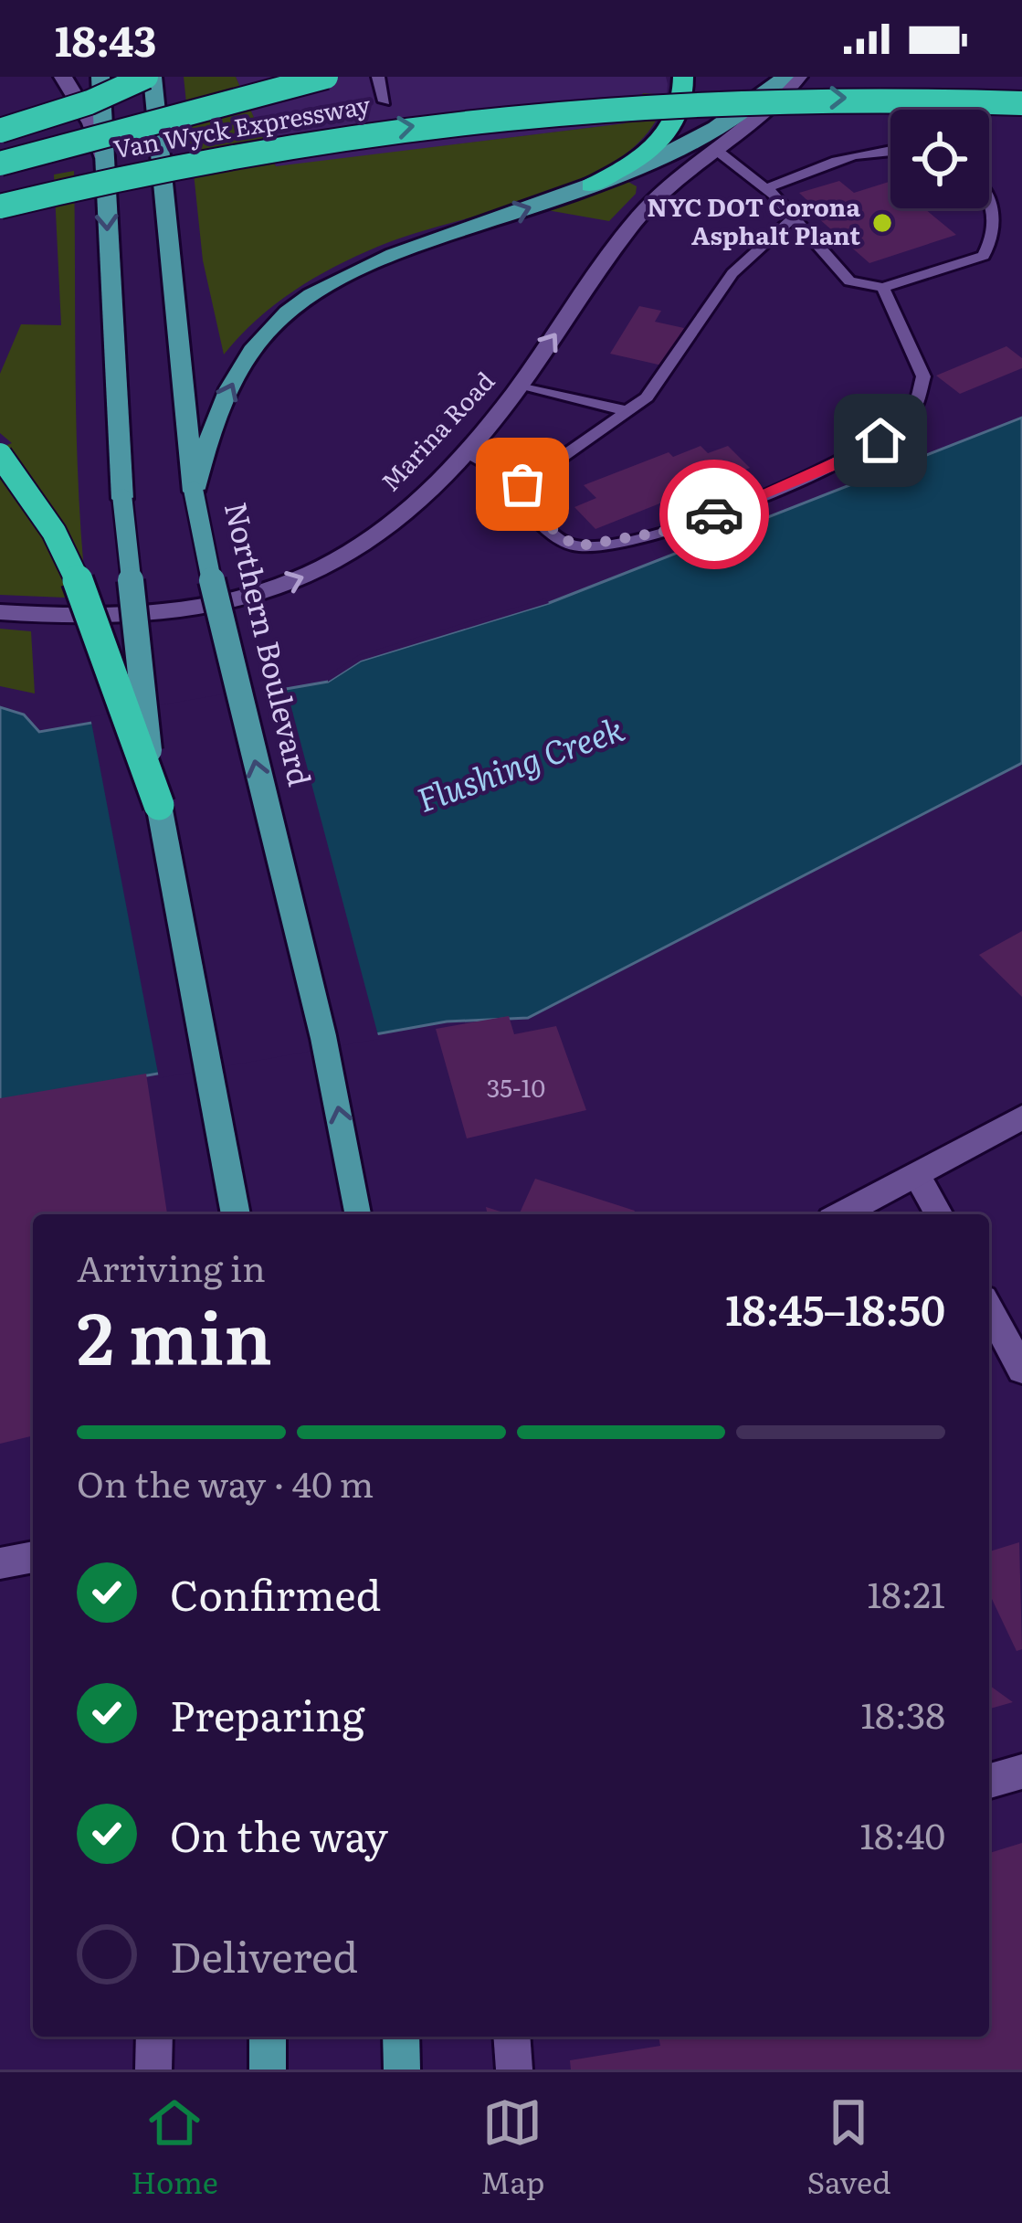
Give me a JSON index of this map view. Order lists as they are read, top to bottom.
{
  "streets": {
    "highway": ["Van Wyck Expressway"],
    "main road": ["Northern Boulevard"],
    "street": ["Marina Road"]
  },
  "one_way": ["Marina Road"],
  "water": ["Flushing Creek"],
  "places": ["NYC DOT Corona Asphalt Plant"],
  "house_numbers": ["35-10"],
  "page": {
    "status": "18:43",
    "heading": ["2 min", "Arriving in", "18:45–18:50"],
    "bar": "On the way · 40 m",
    "list": [
      ["Confirmed", "18:21"],
      ["Preparing", "18:38"],
      ["On the way", "18:40"],
      "Delivered"
    ],
    "tabs": ["Home", "Map", "Saved"]
  }
}
